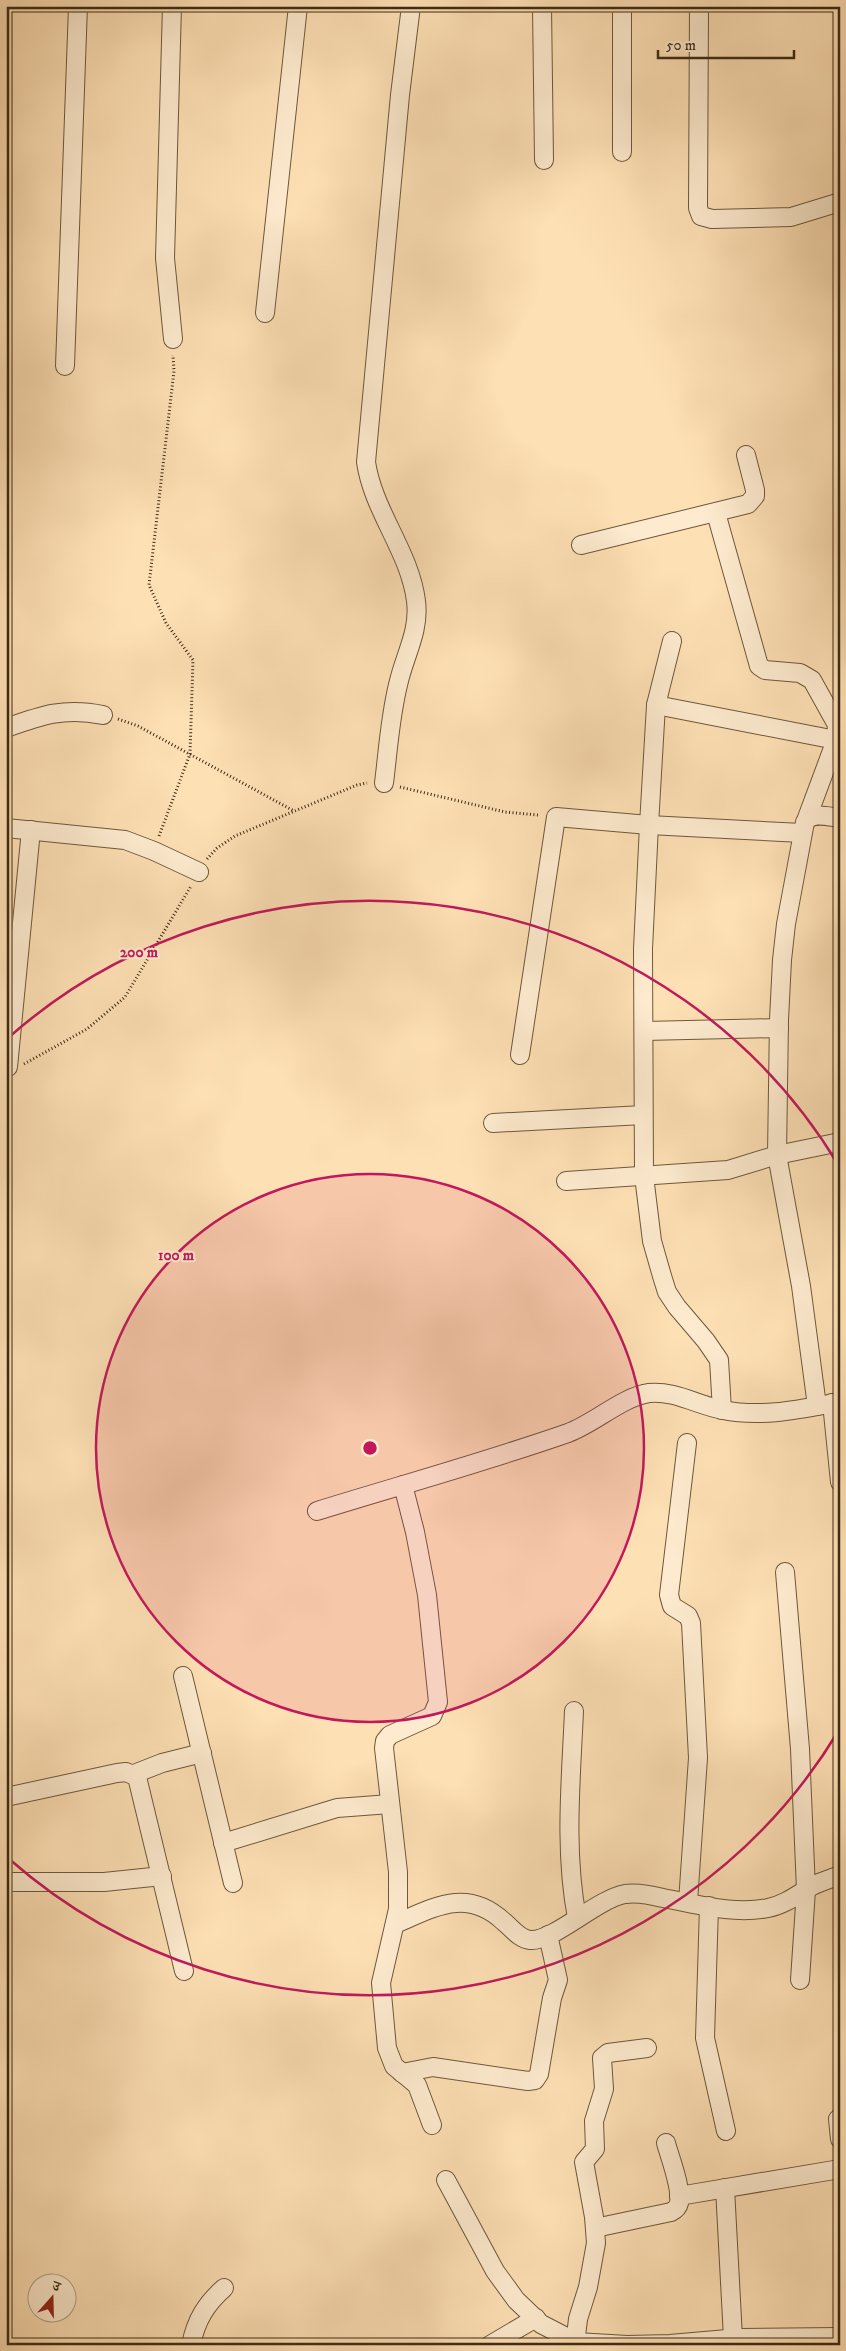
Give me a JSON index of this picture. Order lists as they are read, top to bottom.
{
  "scale_bar": "50 m",
  "north": "top",
  "rings": ["200 m", "100 m"]
}
